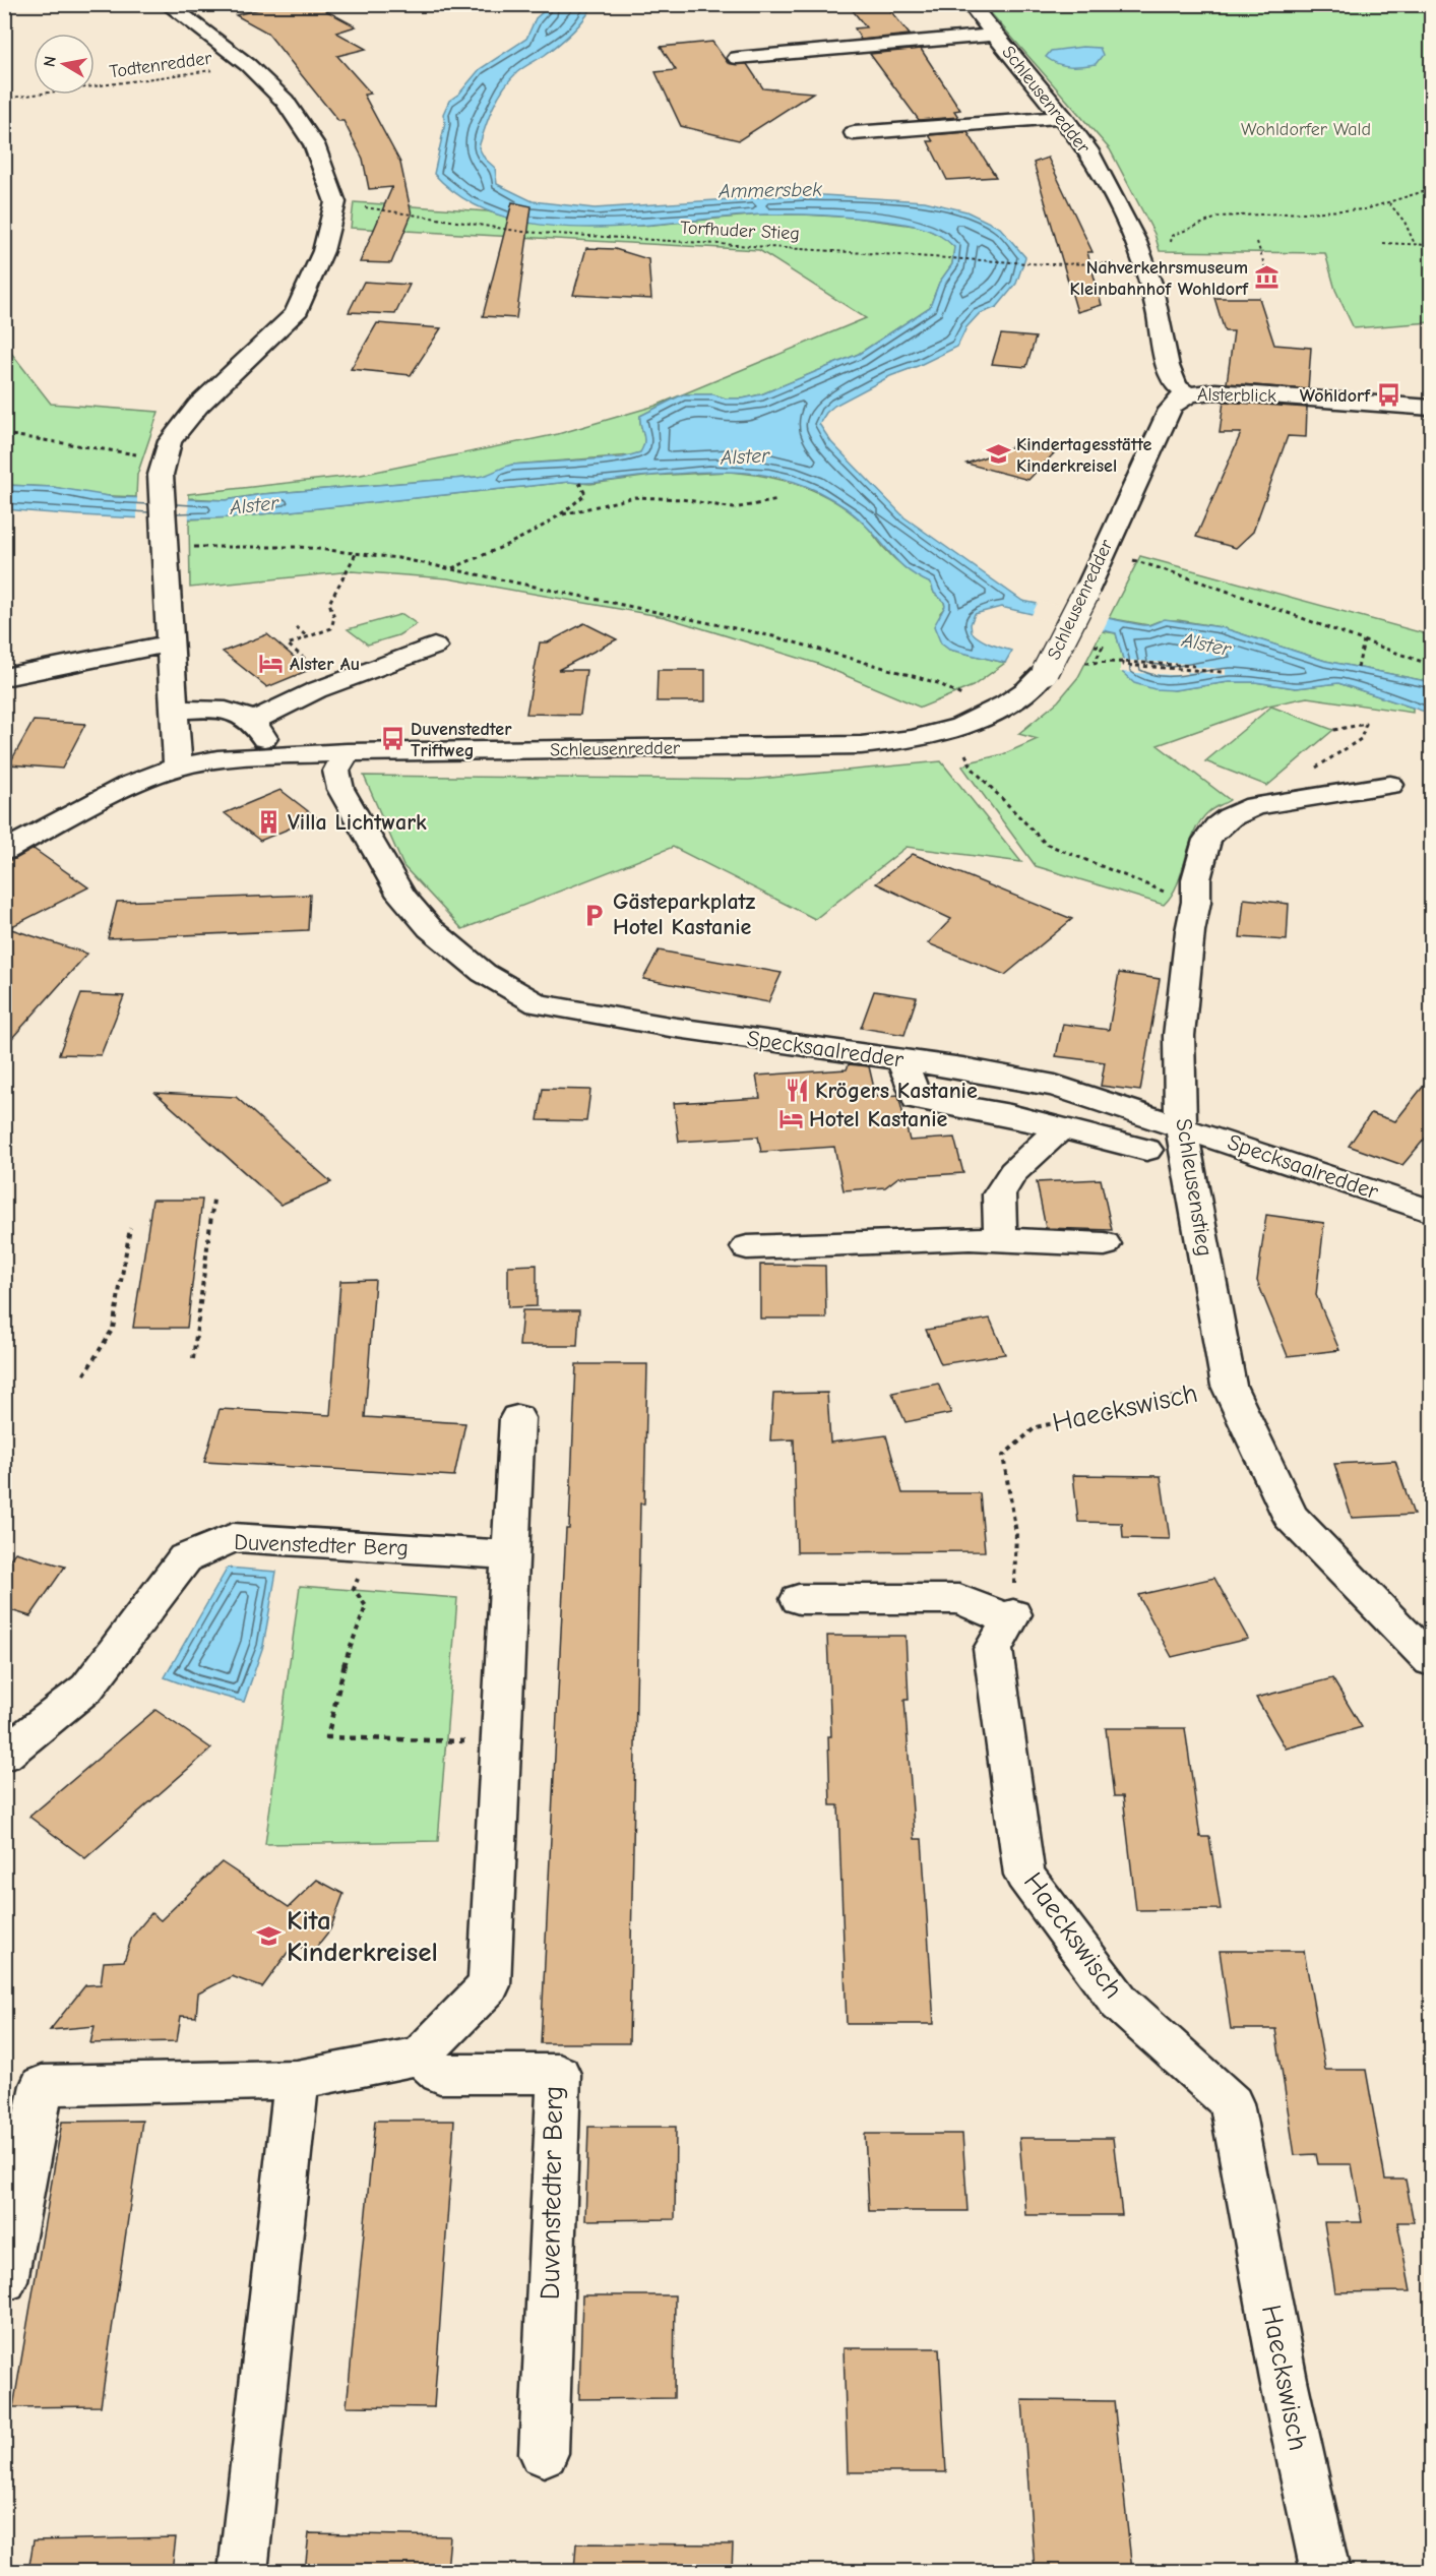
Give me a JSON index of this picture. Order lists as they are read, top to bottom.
{
  "streets": {
    "street": [
      "Schleusenredder",
      "Alsterblick",
      "Specksaalredder",
      "Schleusenstieg",
      "Haeckswisch",
      "Duvenstedter Berg"
    ],
    "path": ["Todtenredder", "Torfhuder Stieg"]
  },
  "crossings": [
    ["Schleusenredder", "Torfhuder Stieg"],
    ["Schleusenredder", "Alsterblick"],
    ["Schleusenredder", "Specksaalredder"],
    ["Specksaalredder", "Schleusenstieg"],
    ["Schleusenstieg", "Haeckswisch"]
  ],
  "water": ["Ammersbek", "Alster"],
  "parks": ["Wohldorfer Wald"],
  "places": {
    "museum": ["Nahverkehrsmuseum Kleinbahnhof Wohldorf"],
    "bus stop": ["Wohldorf", "Duvenstedter Triftweg"],
    "school or university": ["Kindertagesstätte Kinderkreisel", "Kita Kinderkreisel"],
    "hotel": ["Alster Au", "Hotel Kastanie"],
    "building": ["Villa Lichtwark"],
    "parking": ["Gästeparkplatz Hotel Kastanie"],
    "restaurant": ["Krögers Kastanie"]
  },
  "north": "left"
}
